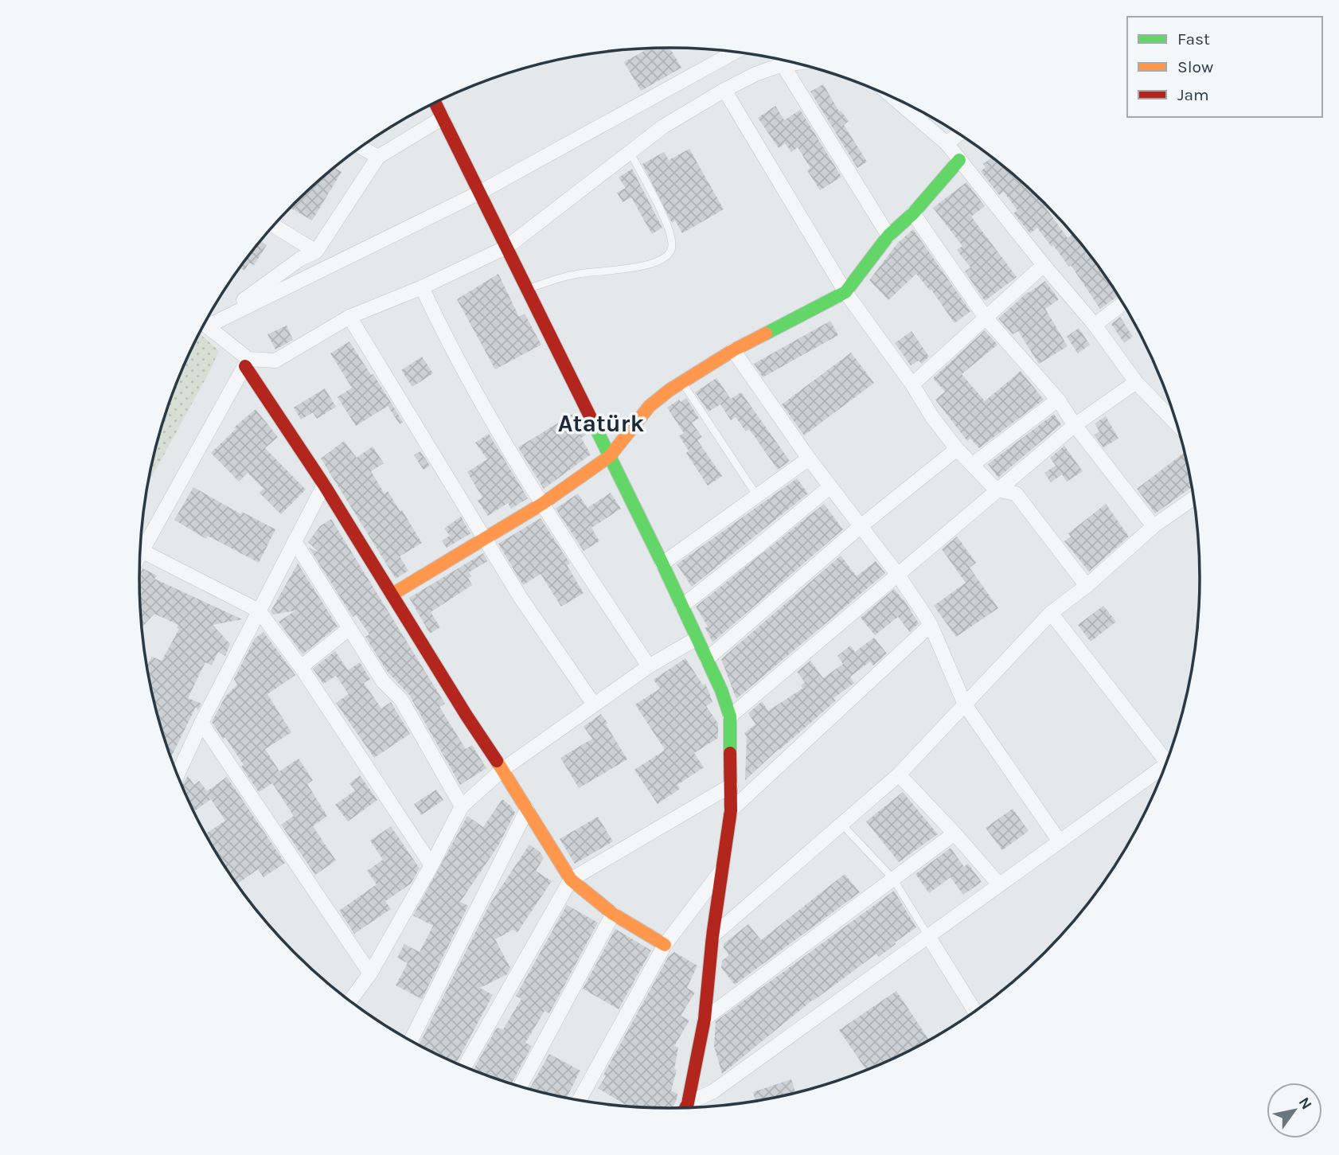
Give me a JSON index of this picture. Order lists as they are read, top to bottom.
{
  "districts": ["Atatürk"],
  "legend": ["Fast", "Slow", "Jam"],
  "north": "top right"
}
